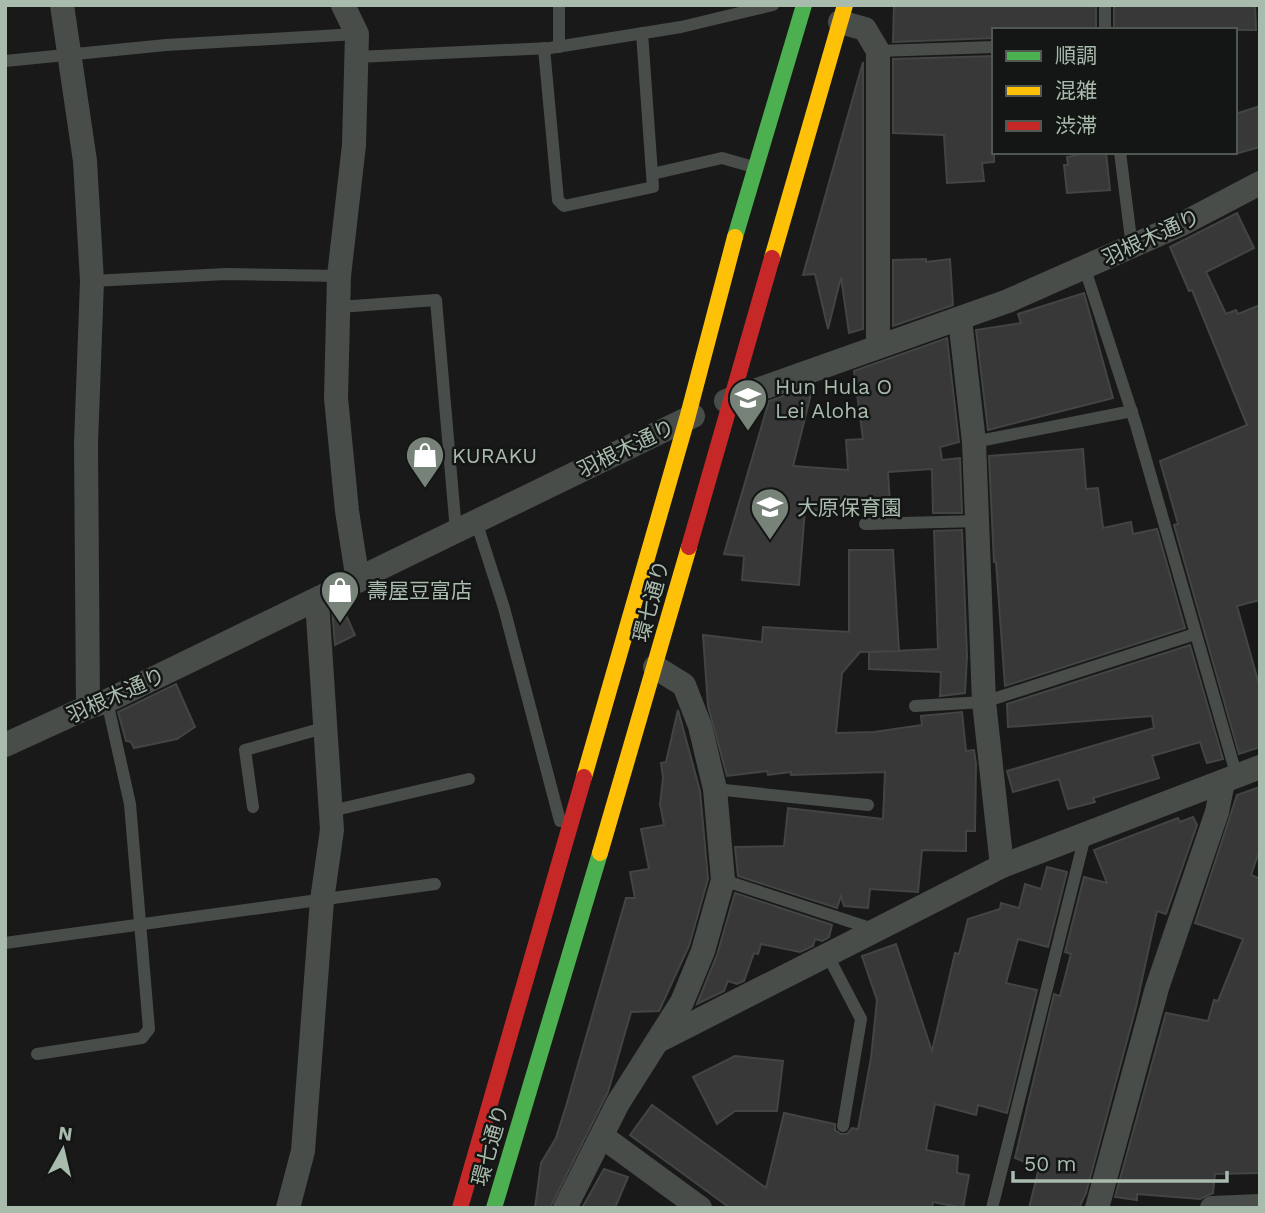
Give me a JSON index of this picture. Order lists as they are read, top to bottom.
{
  "streets": {
    "main road": ["環七通り"],
    "street": ["羽根木通り"]
  },
  "crossings": [
    ["羽根木通り", "環七通り"]
  ],
  "places": {
    "school or university": ["Hun Hula O Lei Aloha", "大原保育園"],
    "shop": ["KURAKU", "壽屋豆富店"]
  },
  "legend": ["順調", "混雑", "渋滞"],
  "scale_bar": "50 m",
  "north": "top"
}
